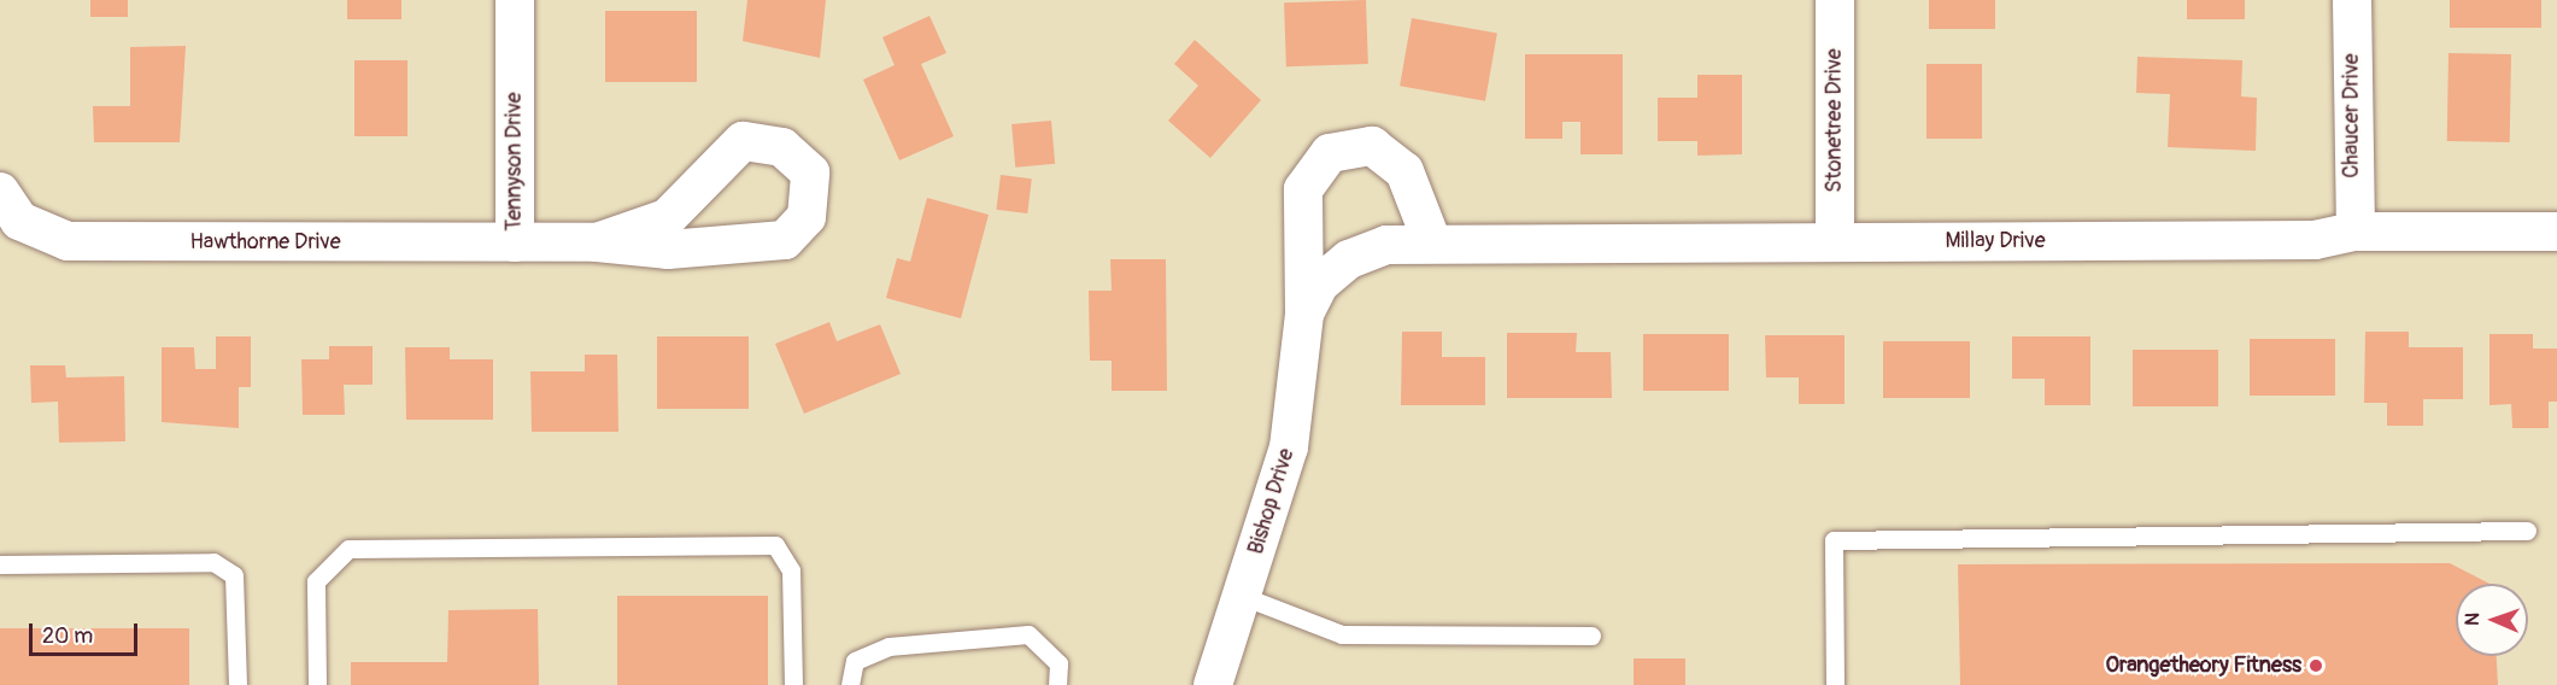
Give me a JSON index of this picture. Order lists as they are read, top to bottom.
{
  "streets": {
    "street": [
      "Chaucer Drive",
      "Stonetree Drive",
      "Tennyson Drive",
      "Millay Drive",
      "Hawthorne Drive",
      "Bishop Drive"
    ]
  },
  "crossings": [
    ["Chaucer Drive", "Millay Drive"],
    ["Stonetree Drive", "Millay Drive"],
    ["Tennyson Drive", "Hawthorne Drive"],
    ["Millay Drive", "Bishop Drive"]
  ],
  "places": ["Orangetheory Fitness"],
  "scale_bar": "20 m",
  "north": "left"
}
